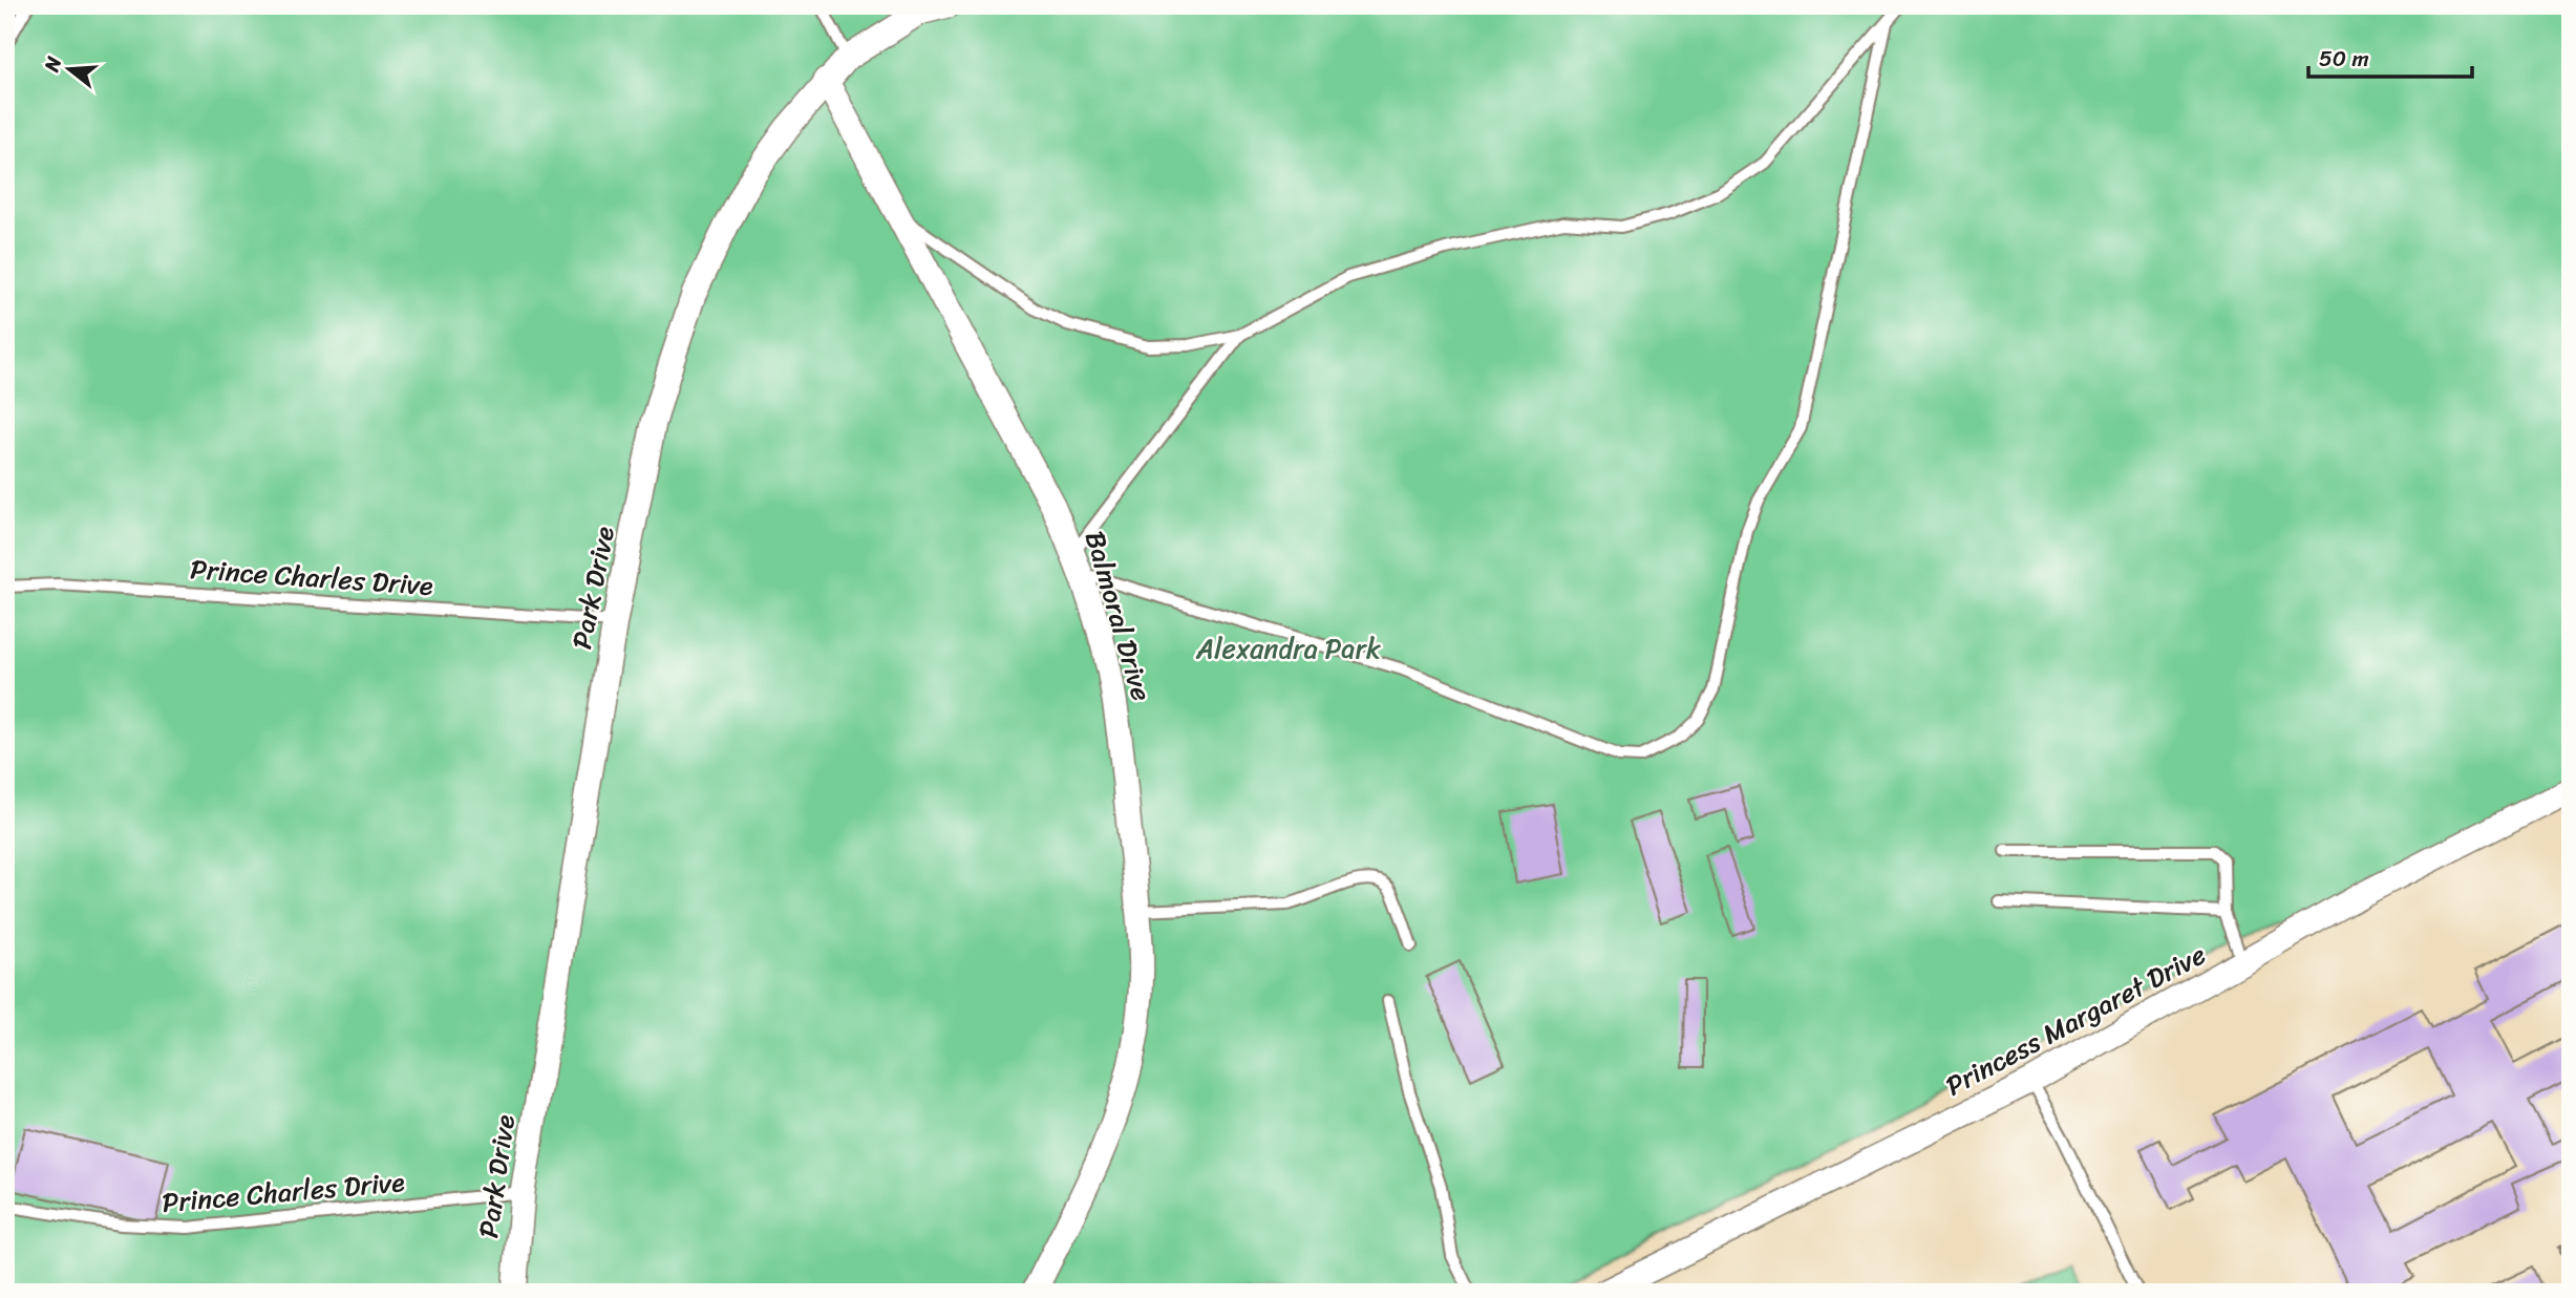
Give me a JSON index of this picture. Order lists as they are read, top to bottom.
{
  "streets": {
    "street": ["Park Drive", "Balmoral Drive", "Princess Margaret Drive"],
    "lane": ["Prince Charles Drive"]
  },
  "crossings": [
    ["Prince Charles Drive", "Park Drive"],
    ["Park Drive", "Balmoral Drive"]
  ],
  "parks": ["Alexandra Park"],
  "scale_bar": "50 m",
  "north": "left"
}
